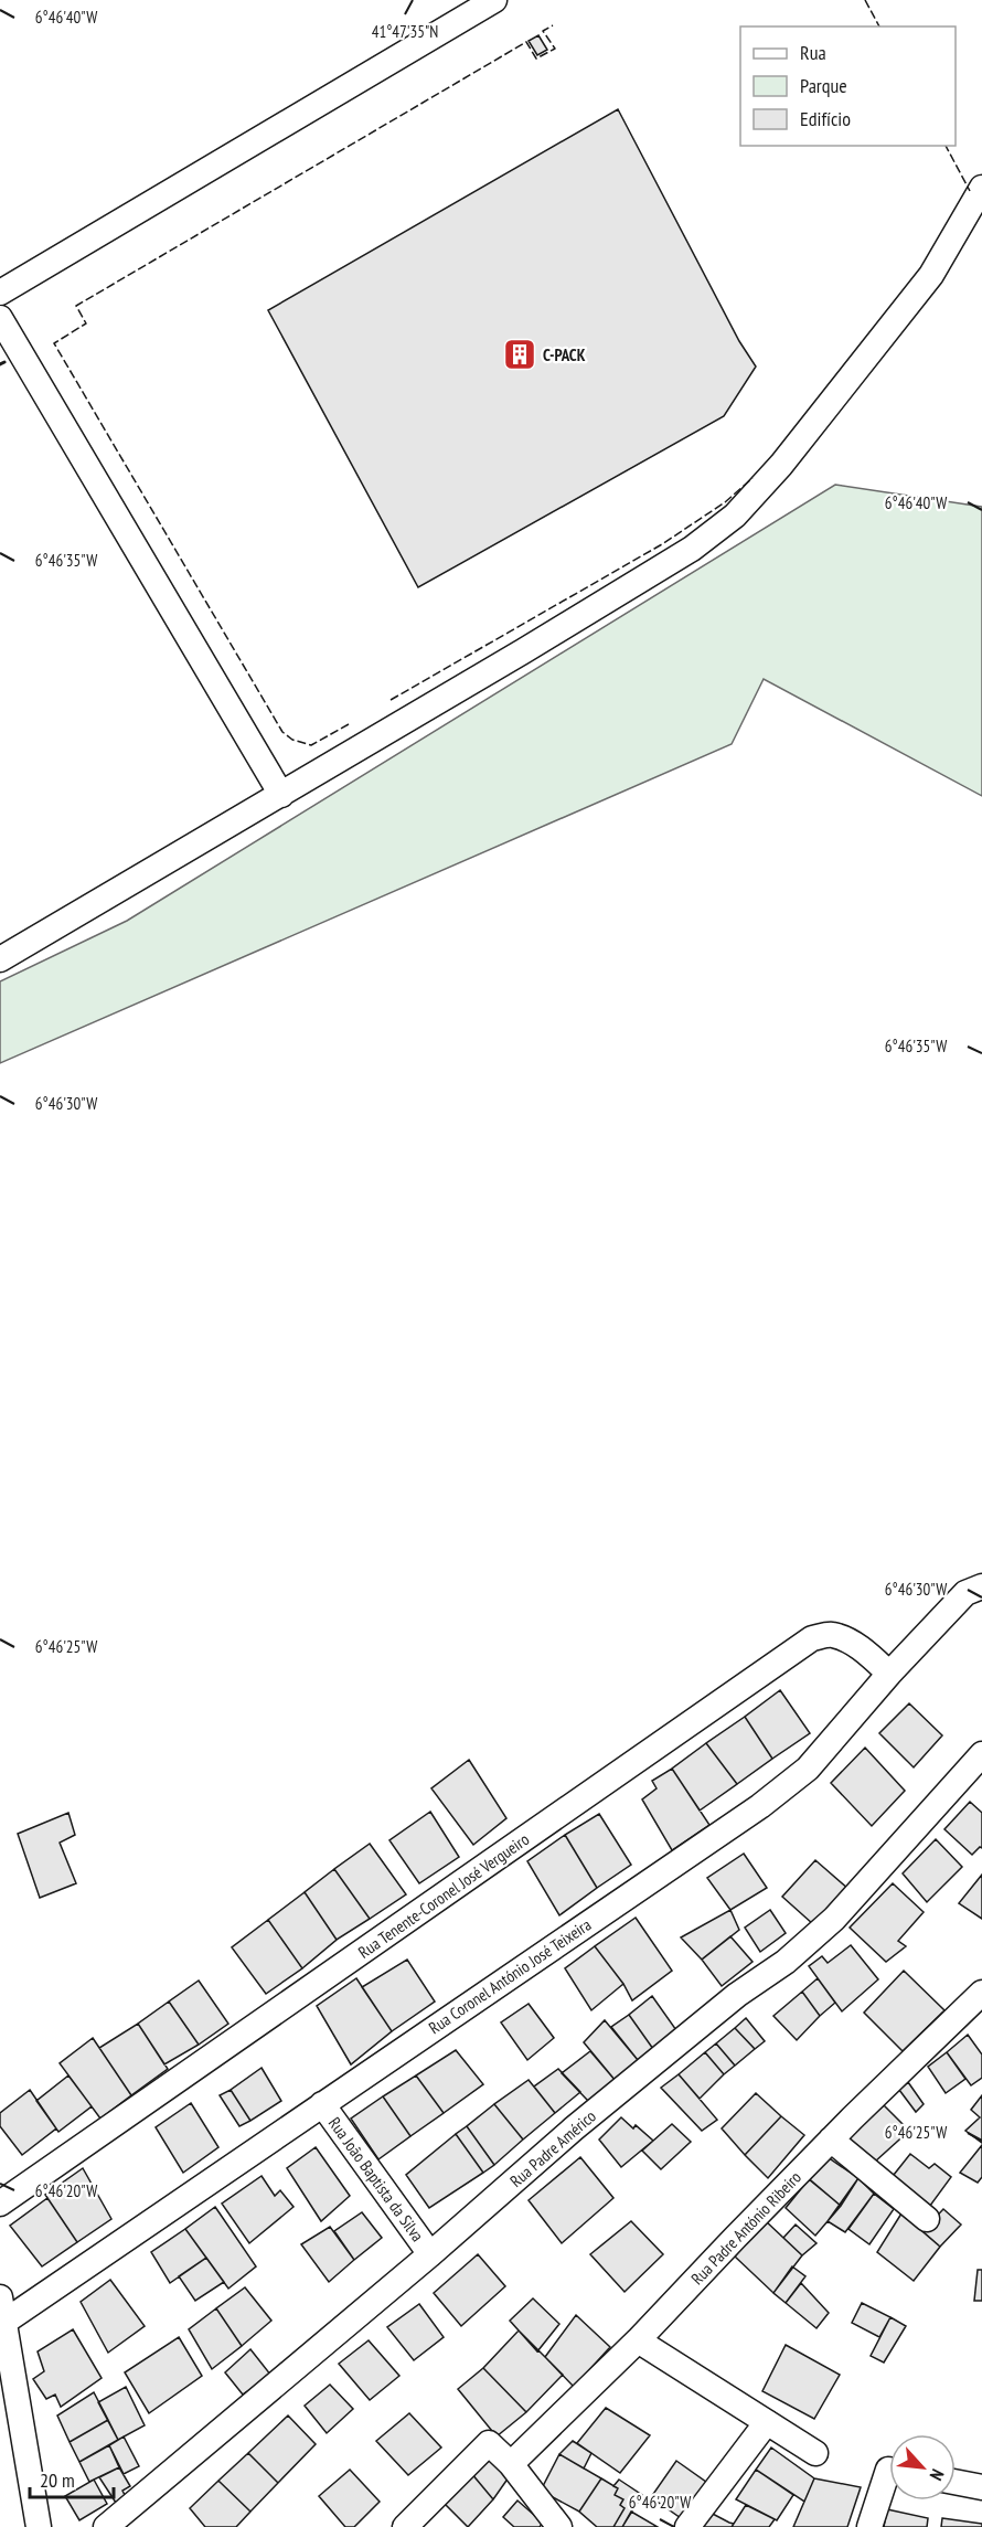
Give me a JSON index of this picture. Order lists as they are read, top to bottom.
{
  "streets": {
    "street": [
      "Rua Tenente-Coronel José Vergueiro",
      "Rua Coronel António José Teixeira",
      "Rua Padre Américo",
      "Rua João Baptista da Silva",
      "Rua Padre António Ribeiro"
    ]
  },
  "crossings": [
    ["Rua Tenente-Coronel José Vergueiro", "Rua Coronel António José Teixeira"],
    ["Rua Coronel António José Teixeira", "Rua João Baptista da Silva"],
    ["Rua Padre Américo", "Rua João Baptista da Silva"]
  ],
  "places": {
    "building": ["C-PACK"]
  },
  "legend": ["Rua", "Parque", "Edifício"],
  "scale_bar": "20 m",
  "north": "bottom right",
  "coordinates": [
    "6°46'40\"W",
    "41°47'35\"N",
    "6°46'35\"W",
    "6°46'30\"W",
    "6°46'25\"W",
    "6°46'20\"W"
  ]
}
